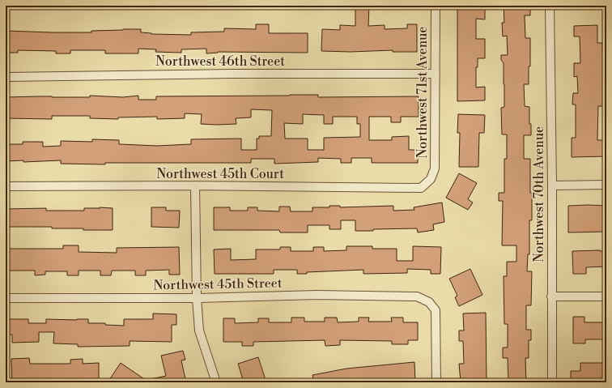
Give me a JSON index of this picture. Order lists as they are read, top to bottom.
{
  "streets": {
    "street": [
      "Northwest 46th Street",
      "Northwest 71st Avenue",
      "Northwest 45th Court",
      "Northwest 70th Avenue",
      "Northwest 45th Street"
    ]
  },
  "crossings": [
    ["Northwest 46th Street", "Northwest 71st Avenue"],
    ["Northwest 71st Avenue", "Northwest 45th Court"]
  ]
}
